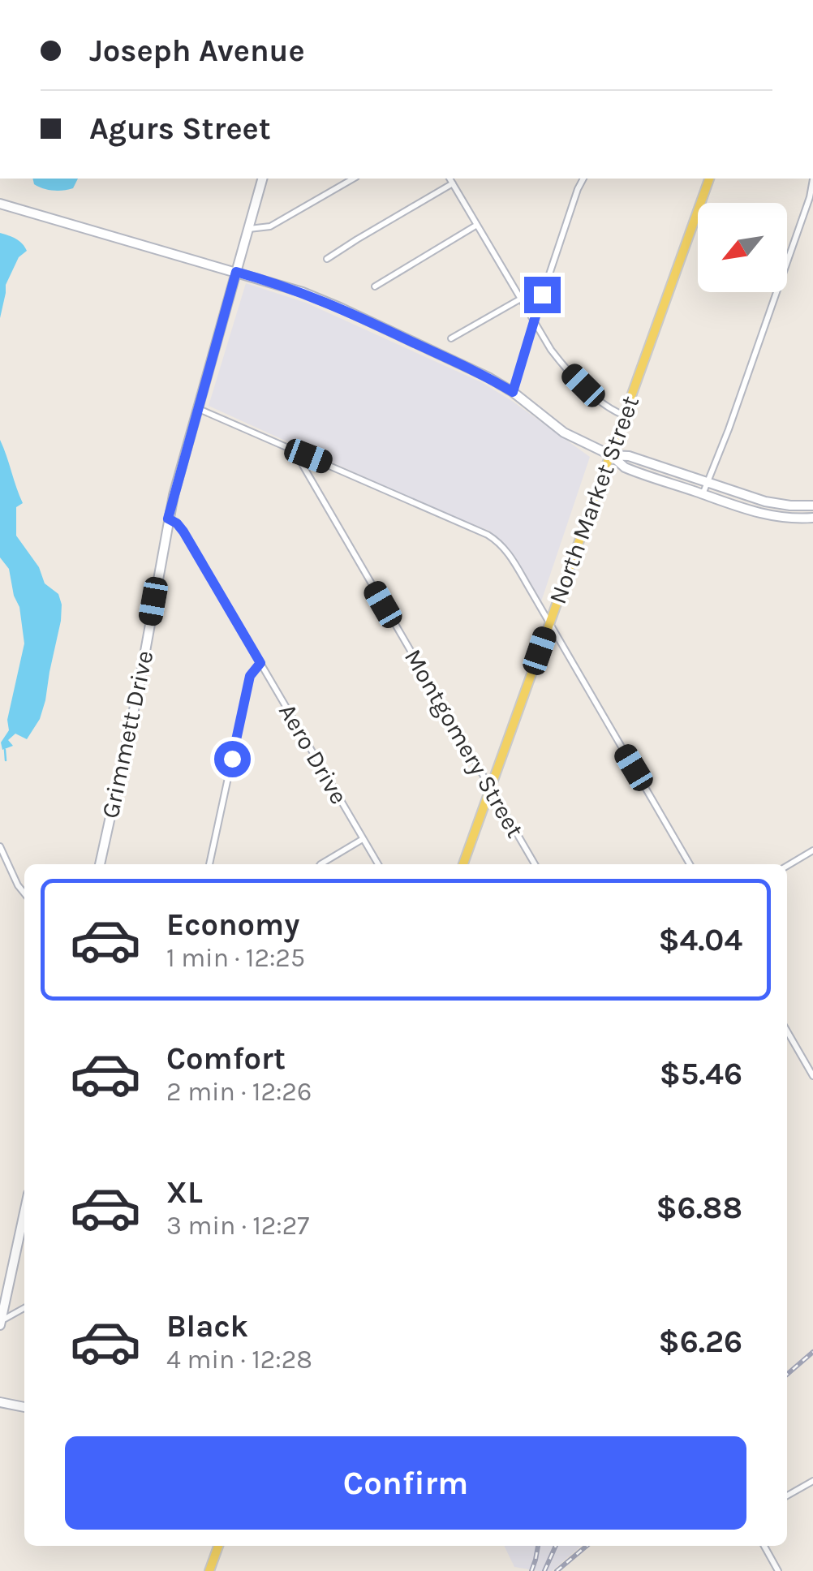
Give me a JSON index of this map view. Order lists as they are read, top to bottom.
{
  "streets": {
    "main road": ["North Market Street", "Grimmett Drive"],
    "street": ["Montgomery Street", "Aero Drive"]
  },
  "crossings": [
    ["North Market Street", "Montgomery Street"],
    ["Grimmett Drive", "Aero Drive"]
  ],
  "north": "bottom left",
  "page": {
    "banner": ["Joseph Avenue", "Agurs Street"],
    "list": [
      {
        "name": "Economy",
        "note": "1 min · 12:25",
        "value": "$4.04"
      },
      {
        "name": "Comfort",
        "note": "2 min · 12:26",
        "value": "$5.46"
      },
      {
        "name": "XL",
        "note": "3 min · 12:27",
        "value": "$6.88"
      },
      {
        "name": "Black",
        "note": "4 min · 12:28",
        "value": "$6.26"
      }
    ],
    "buttons": "Confirm"
  }
}
